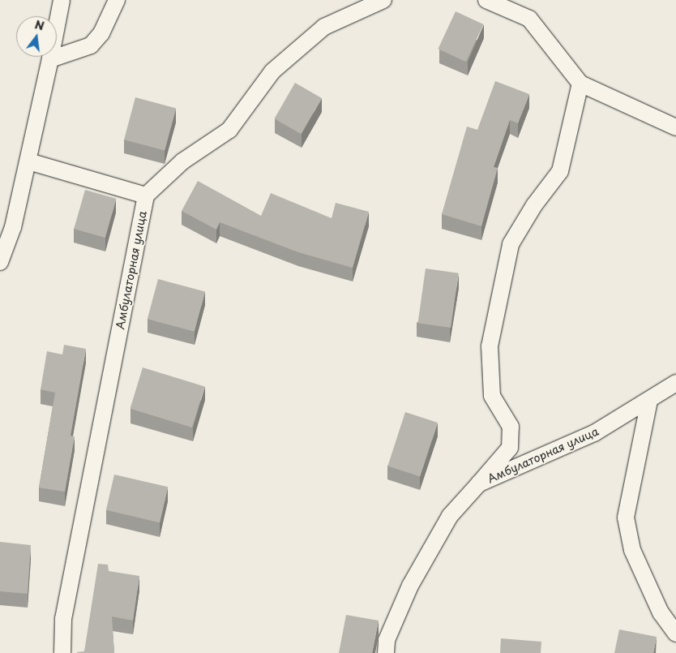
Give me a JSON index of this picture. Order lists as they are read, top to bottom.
{
  "streets": {
    "lane": ["Амбулаторная улица"]
  },
  "north": "top"
}
